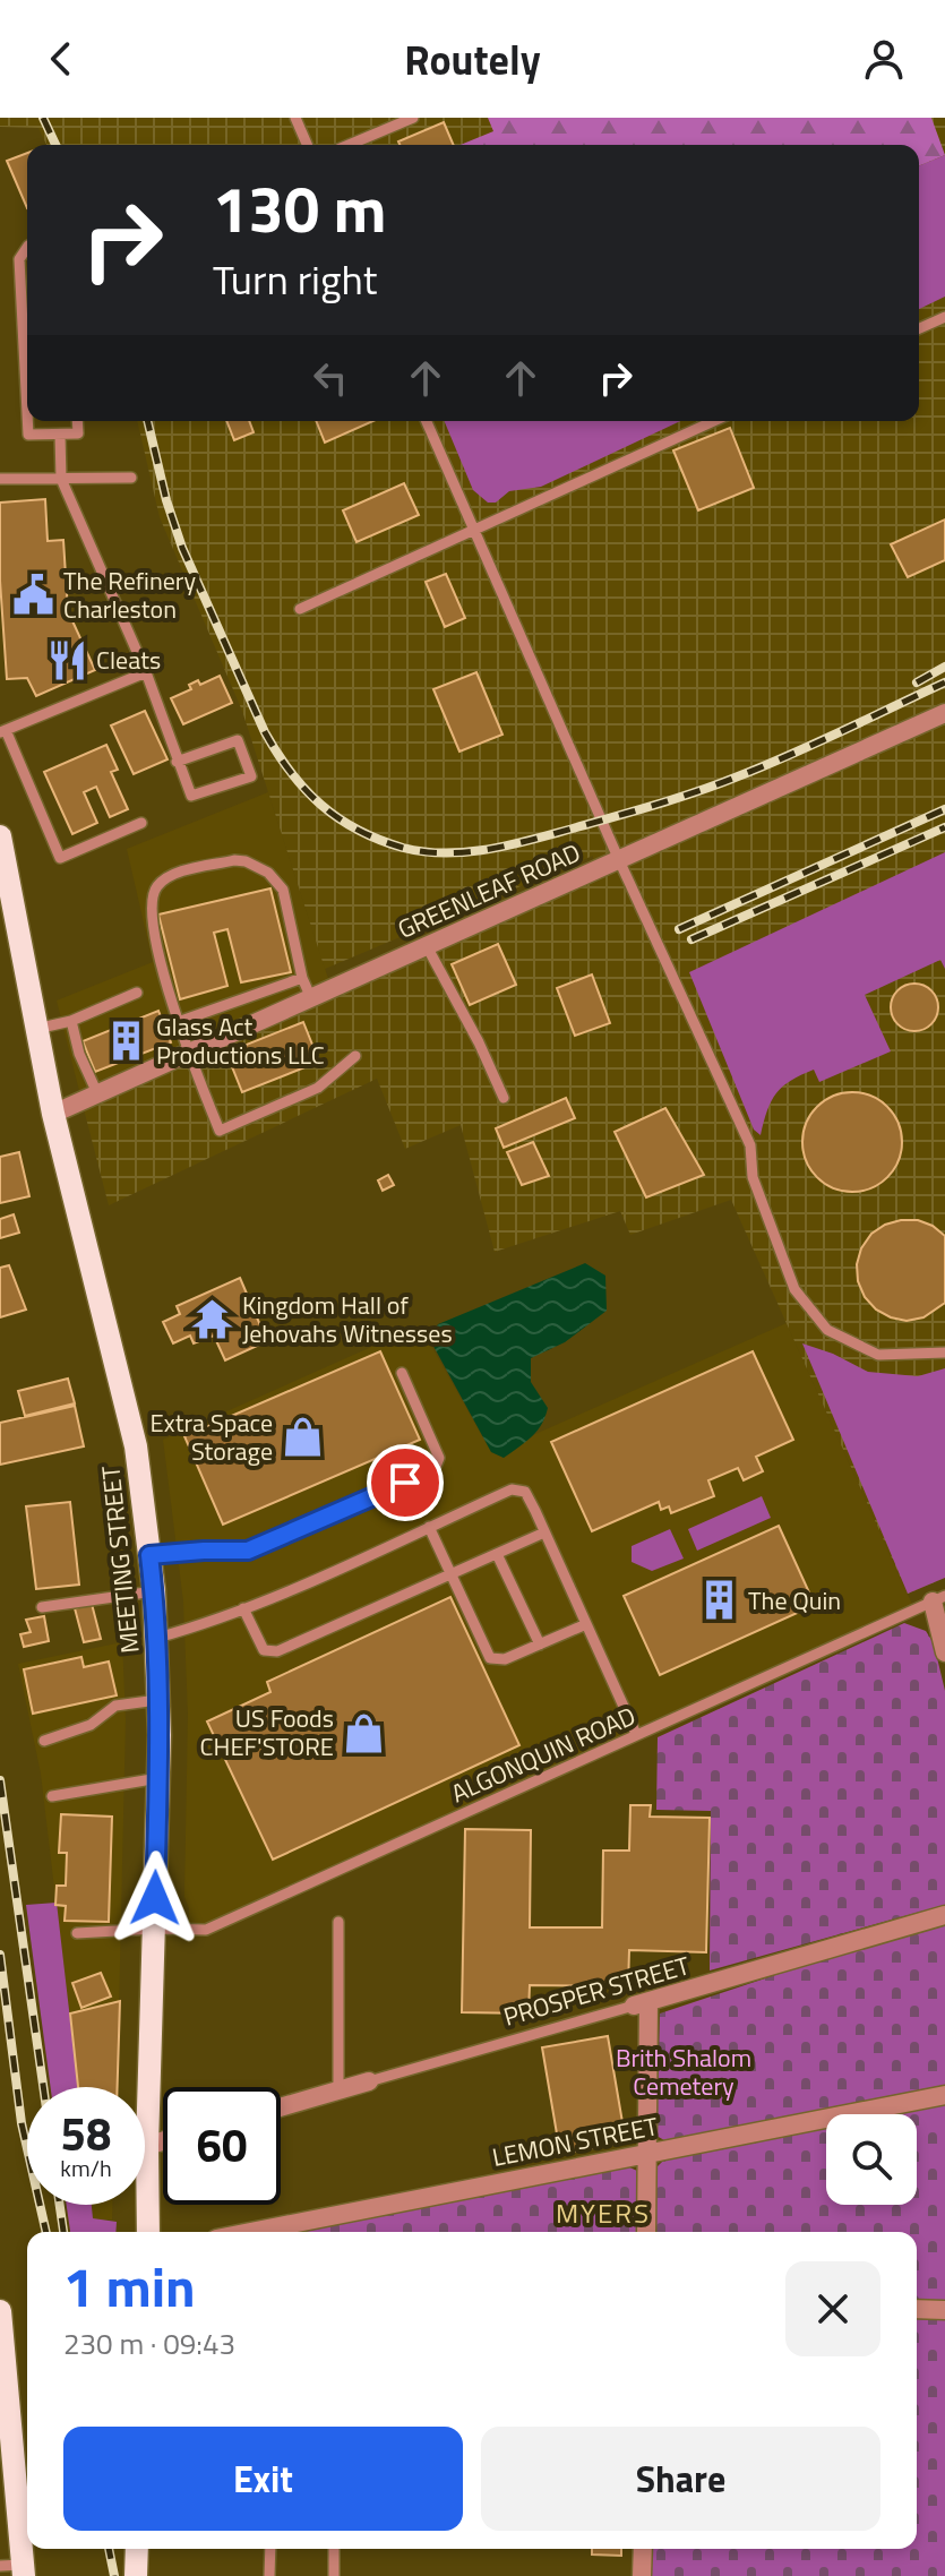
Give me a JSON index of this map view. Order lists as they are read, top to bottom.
{
  "streets": {
    "main road": ["MEETING STREET"],
    "street": ["GREENLEAF ROAD", "PROSPER STREET", "LEMON STREET"],
    "lane": ["ALGONQUIN ROAD"]
  },
  "crossings": [
    ["GREENLEAF ROAD", "MEETING STREET"],
    ["MEETING STREET", "ALGONQUIN ROAD"]
  ],
  "districts": ["MYERS"],
  "parks": ["Brith Shalom Cemetery"],
  "places": {
    "public building": ["The Refinery Charleston"],
    "restaurant": ["Cleats"],
    "building": ["Glass Act Productions LLC", "The Quin"],
    "temple": ["Kingdom Hall of Jehovahs Witnesses"],
    "shop": ["Extra Space Storage", "US Foods CHEF'STORE"]
  },
  "page": {
    "header": "Routely",
    "turn": ["130 m", "Turn right"],
    "speed": "58 km/h",
    "limit": "60",
    "heading": ["1 min", "230 m · 09:43"],
    "buttons": ["Exit", "Share"]
  }
}
